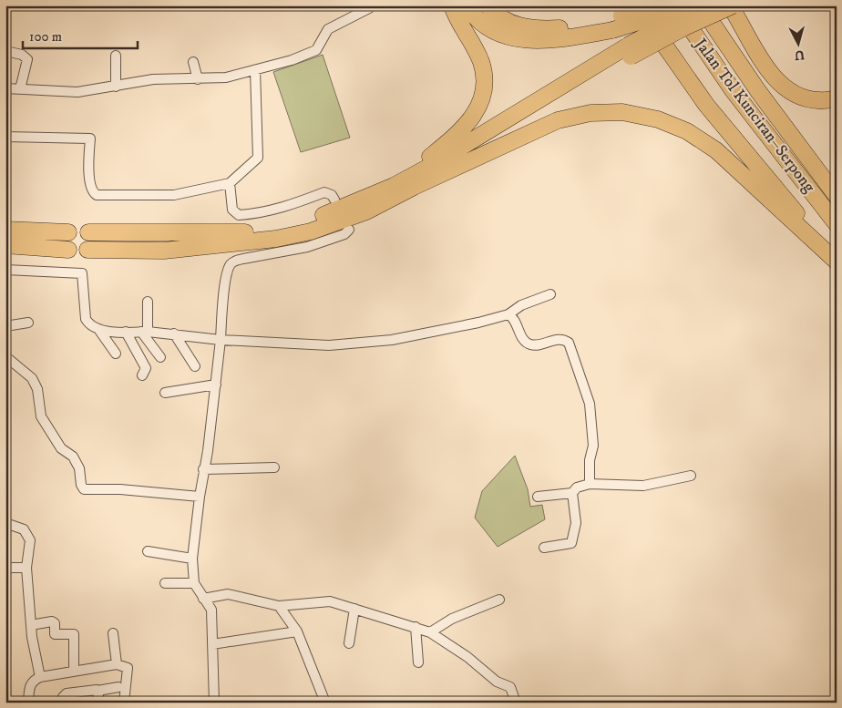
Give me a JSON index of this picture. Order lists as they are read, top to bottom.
{
  "streets": {
    "highway": ["Jalan Tol Kunciran–Serpong"]
  },
  "scale_bar": "100 m",
  "north": "bottom"
}
